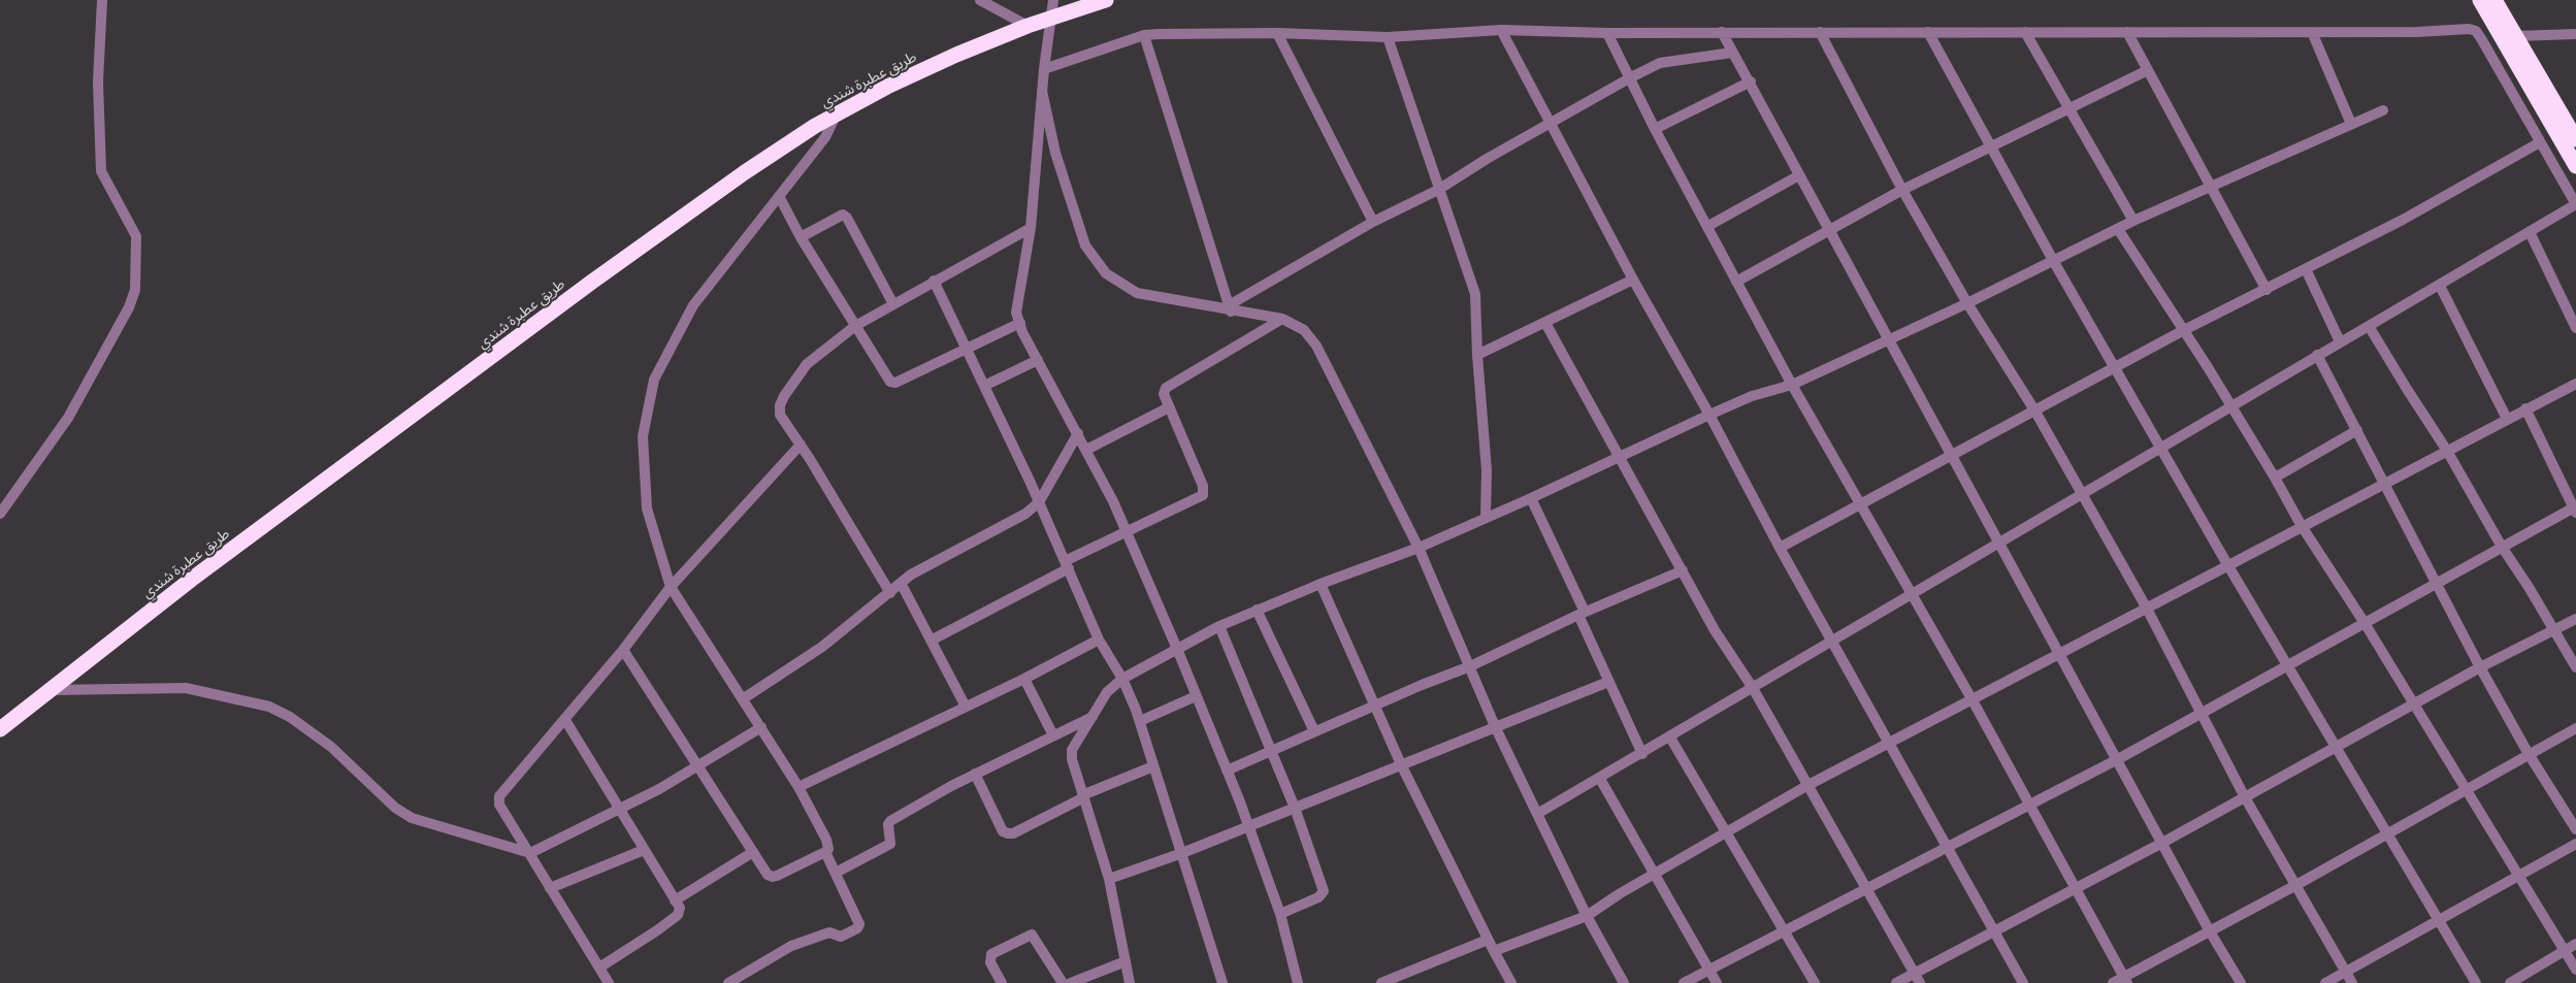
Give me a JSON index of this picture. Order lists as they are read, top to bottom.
{
  "streets": {
    "highway": ["طريق عطبرة شندي"]
  }
}
